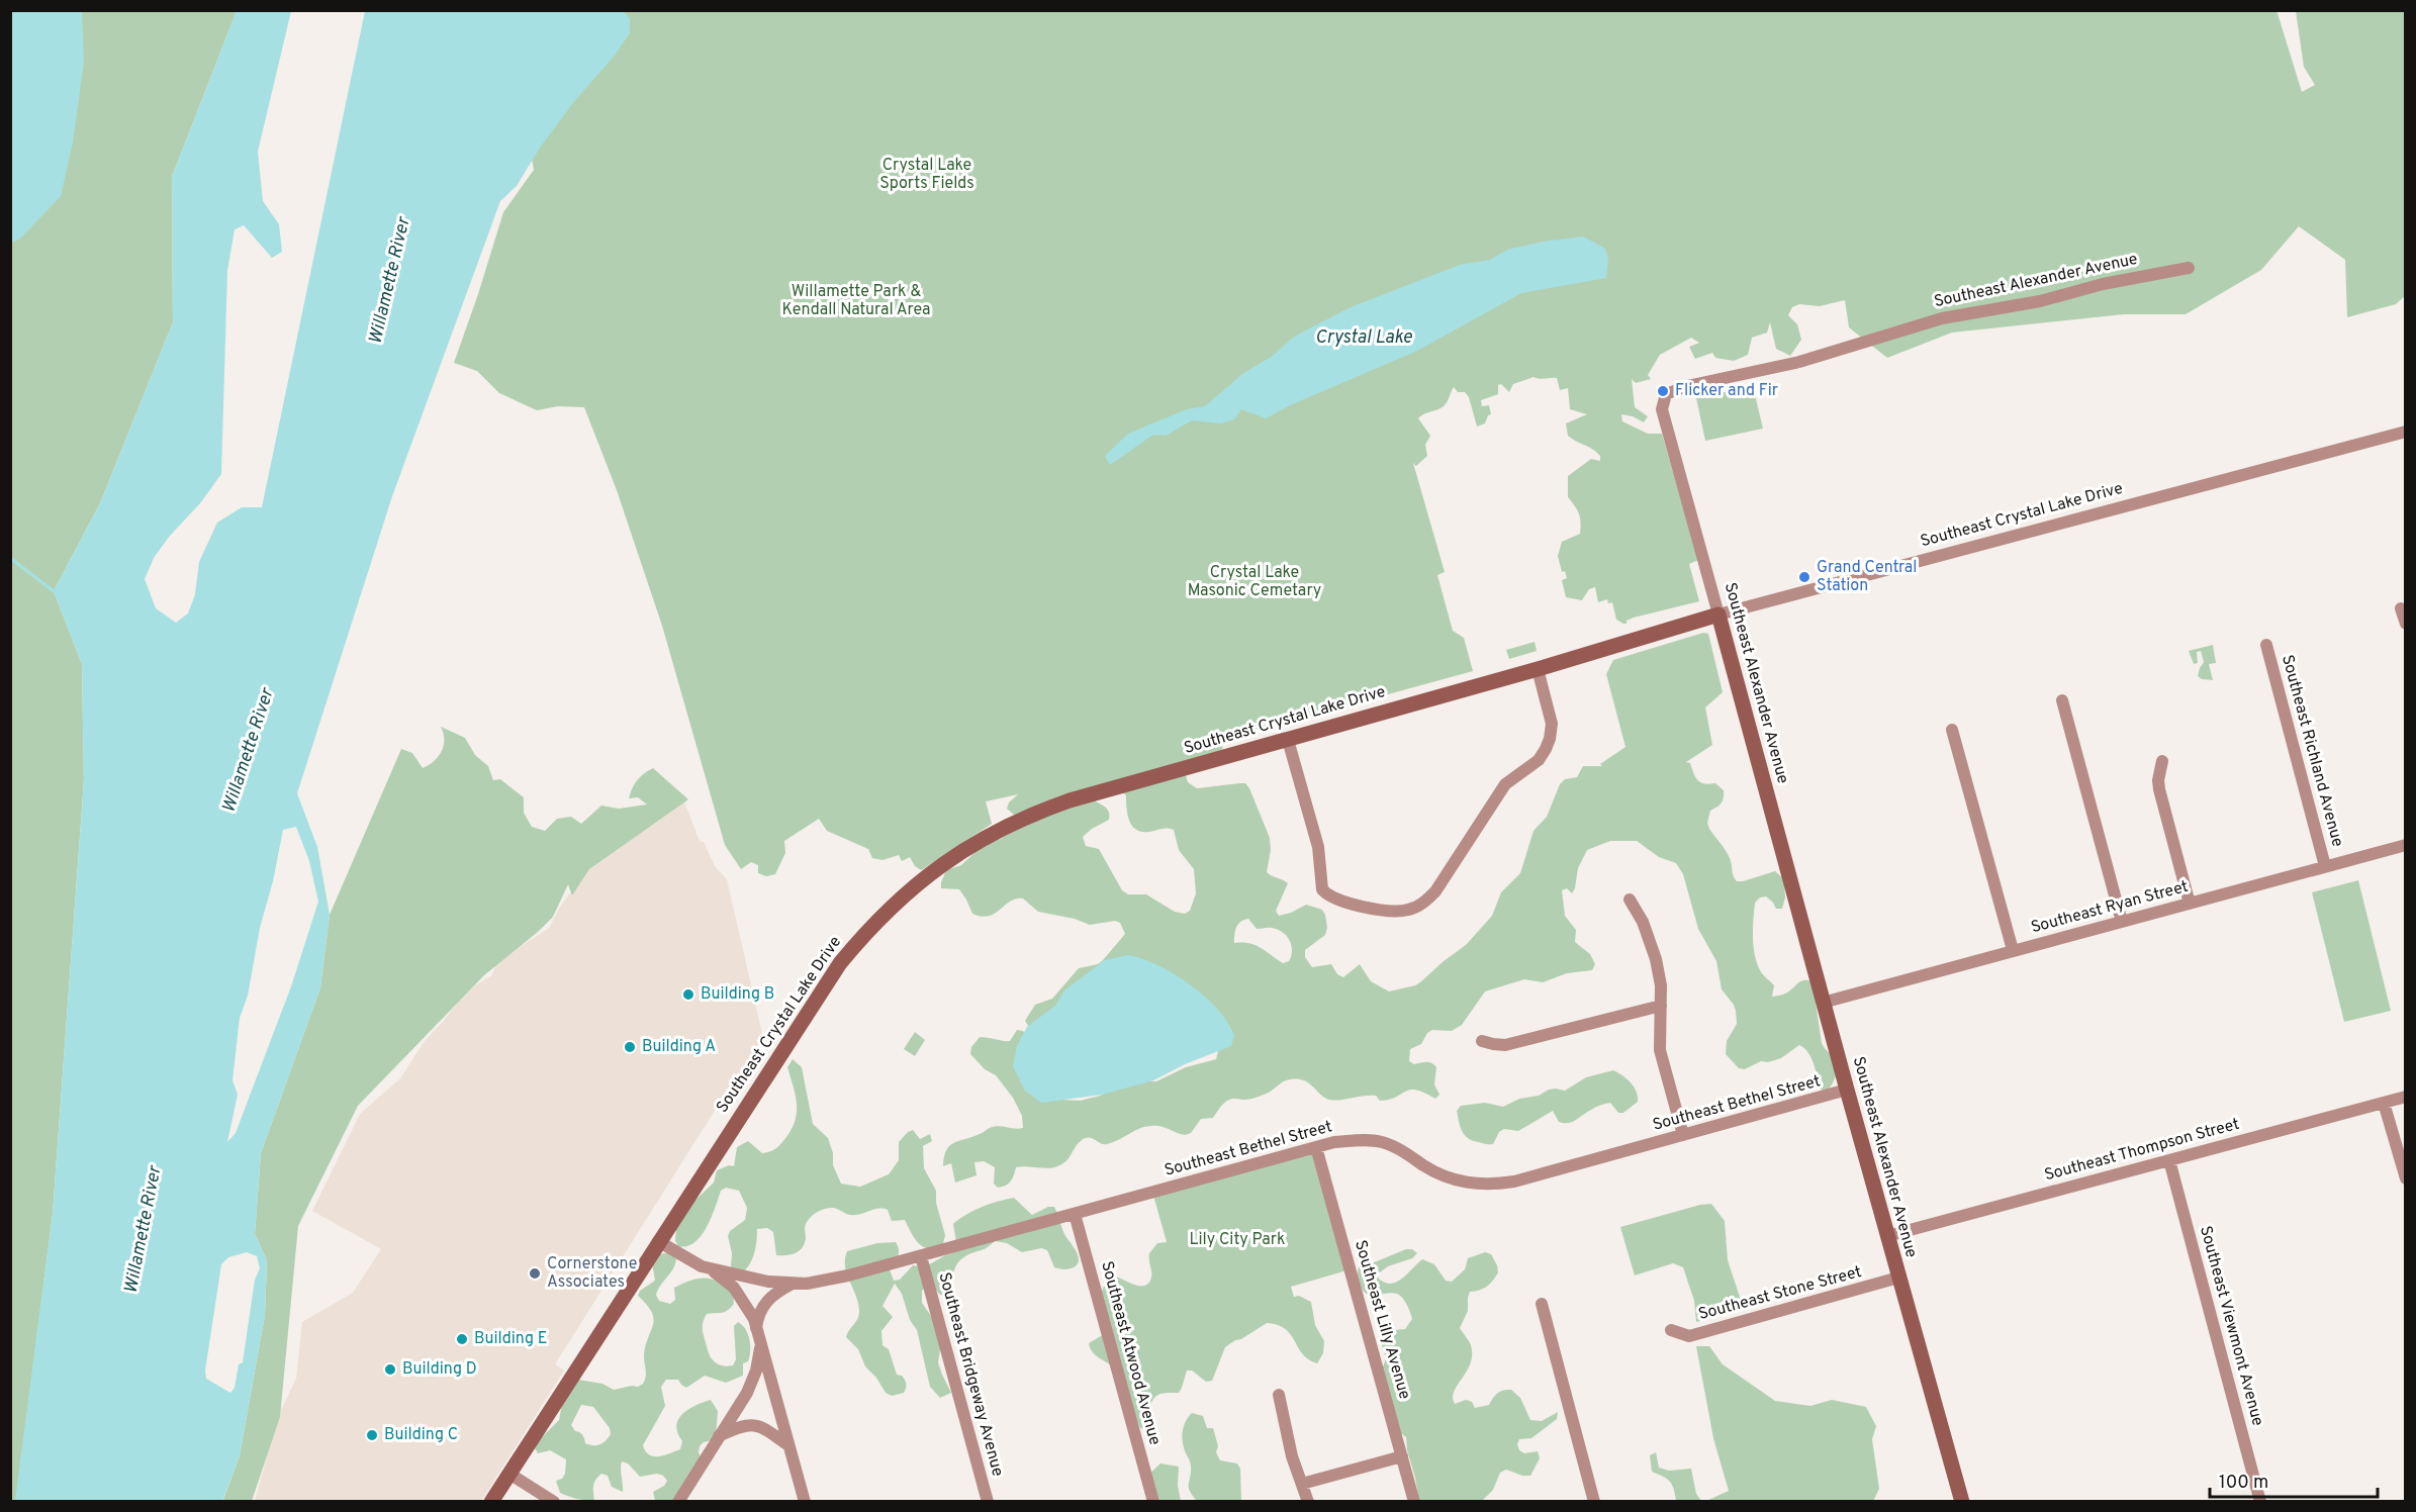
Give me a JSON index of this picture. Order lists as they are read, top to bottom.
{
  "streets": {
    "street": [
      "Southeast Alexander Avenue",
      "Southeast Crystal Lake Drive",
      "Southeast Richland Avenue",
      "Southeast Ryan Street",
      "Southeast Bethel Street",
      "Southeast Thompson Street",
      "Southeast Stone Street",
      "Southeast Lilly Avenue",
      "Southeast Viewmont Avenue",
      "Southeast Atwood Avenue",
      "Southeast Bridgeway Avenue"
    ]
  },
  "crossings": [
    ["Southeast Alexander Avenue", "Southeast Crystal Lake Drive"],
    ["Southeast Alexander Avenue", "Southeast Ryan Street"],
    ["Southeast Alexander Avenue", "Southeast Bethel Street"],
    ["Southeast Alexander Avenue", "Southeast Thompson Street"],
    ["Southeast Alexander Avenue", "Southeast Stone Street"],
    ["Southeast Crystal Lake Drive", "Southeast Bethel Street"],
    ["Southeast Richland Avenue", "Southeast Ryan Street"],
    ["Southeast Bethel Street", "Southeast Lilly Avenue"],
    ["Southeast Bethel Street", "Southeast Atwood Avenue"],
    ["Southeast Bethel Street", "Southeast Bridgeway Avenue"],
    ["Southeast Thompson Street", "Southeast Viewmont Avenue"]
  ],
  "water": ["Willamette River", "Crystal Lake"],
  "parks": [
    "Crystal Lake Sports Fields",
    "Willamette Park & Kendall Natural Area",
    "Crystal Lake Masonic Cemetary",
    "Lily City Park"
  ],
  "places": [
    "Flicker and Fir",
    "Grand Central Station",
    "Building B",
    "Building A",
    "Cornerstone Associates",
    "Building E",
    "Building D",
    "Building C"
  ],
  "scale_bar": "100 m"
}
